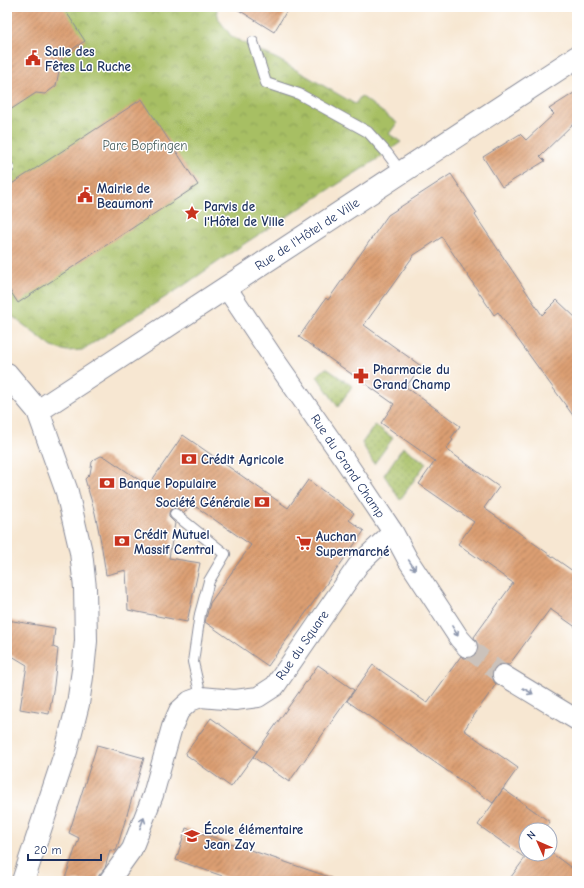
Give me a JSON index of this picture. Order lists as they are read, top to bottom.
{
  "streets": {
    "main road": ["Rue de l'Hôtel de Ville"],
    "street": ["Rue du Grand Champ", "Rue du Square"]
  },
  "crossings": [
    ["Rue de l'Hôtel de Ville", "Rue du Grand Champ"],
    ["Rue du Grand Champ", "Rue du Square"]
  ],
  "parks": ["Parc Bopfingen"],
  "places": {
    "public building": ["Salle des Fêtes La Ruche", "Mairie de Beaumont"],
    "place": ["Parvis de l'Hôtel de Ville"],
    "pharmacy": ["Pharmacie du Grand Champ"],
    "bank": [
      "Crédit Agricole",
      "Banque Populaire",
      "Société Générale",
      "Crédit Mutuel Massif Central"
    ],
    "supermarket": ["Auchan Supermarché"],
    "school or university": ["École élémentaire Jean Zay"]
  },
  "scale_bar": "20 m",
  "north": "top left"
}
